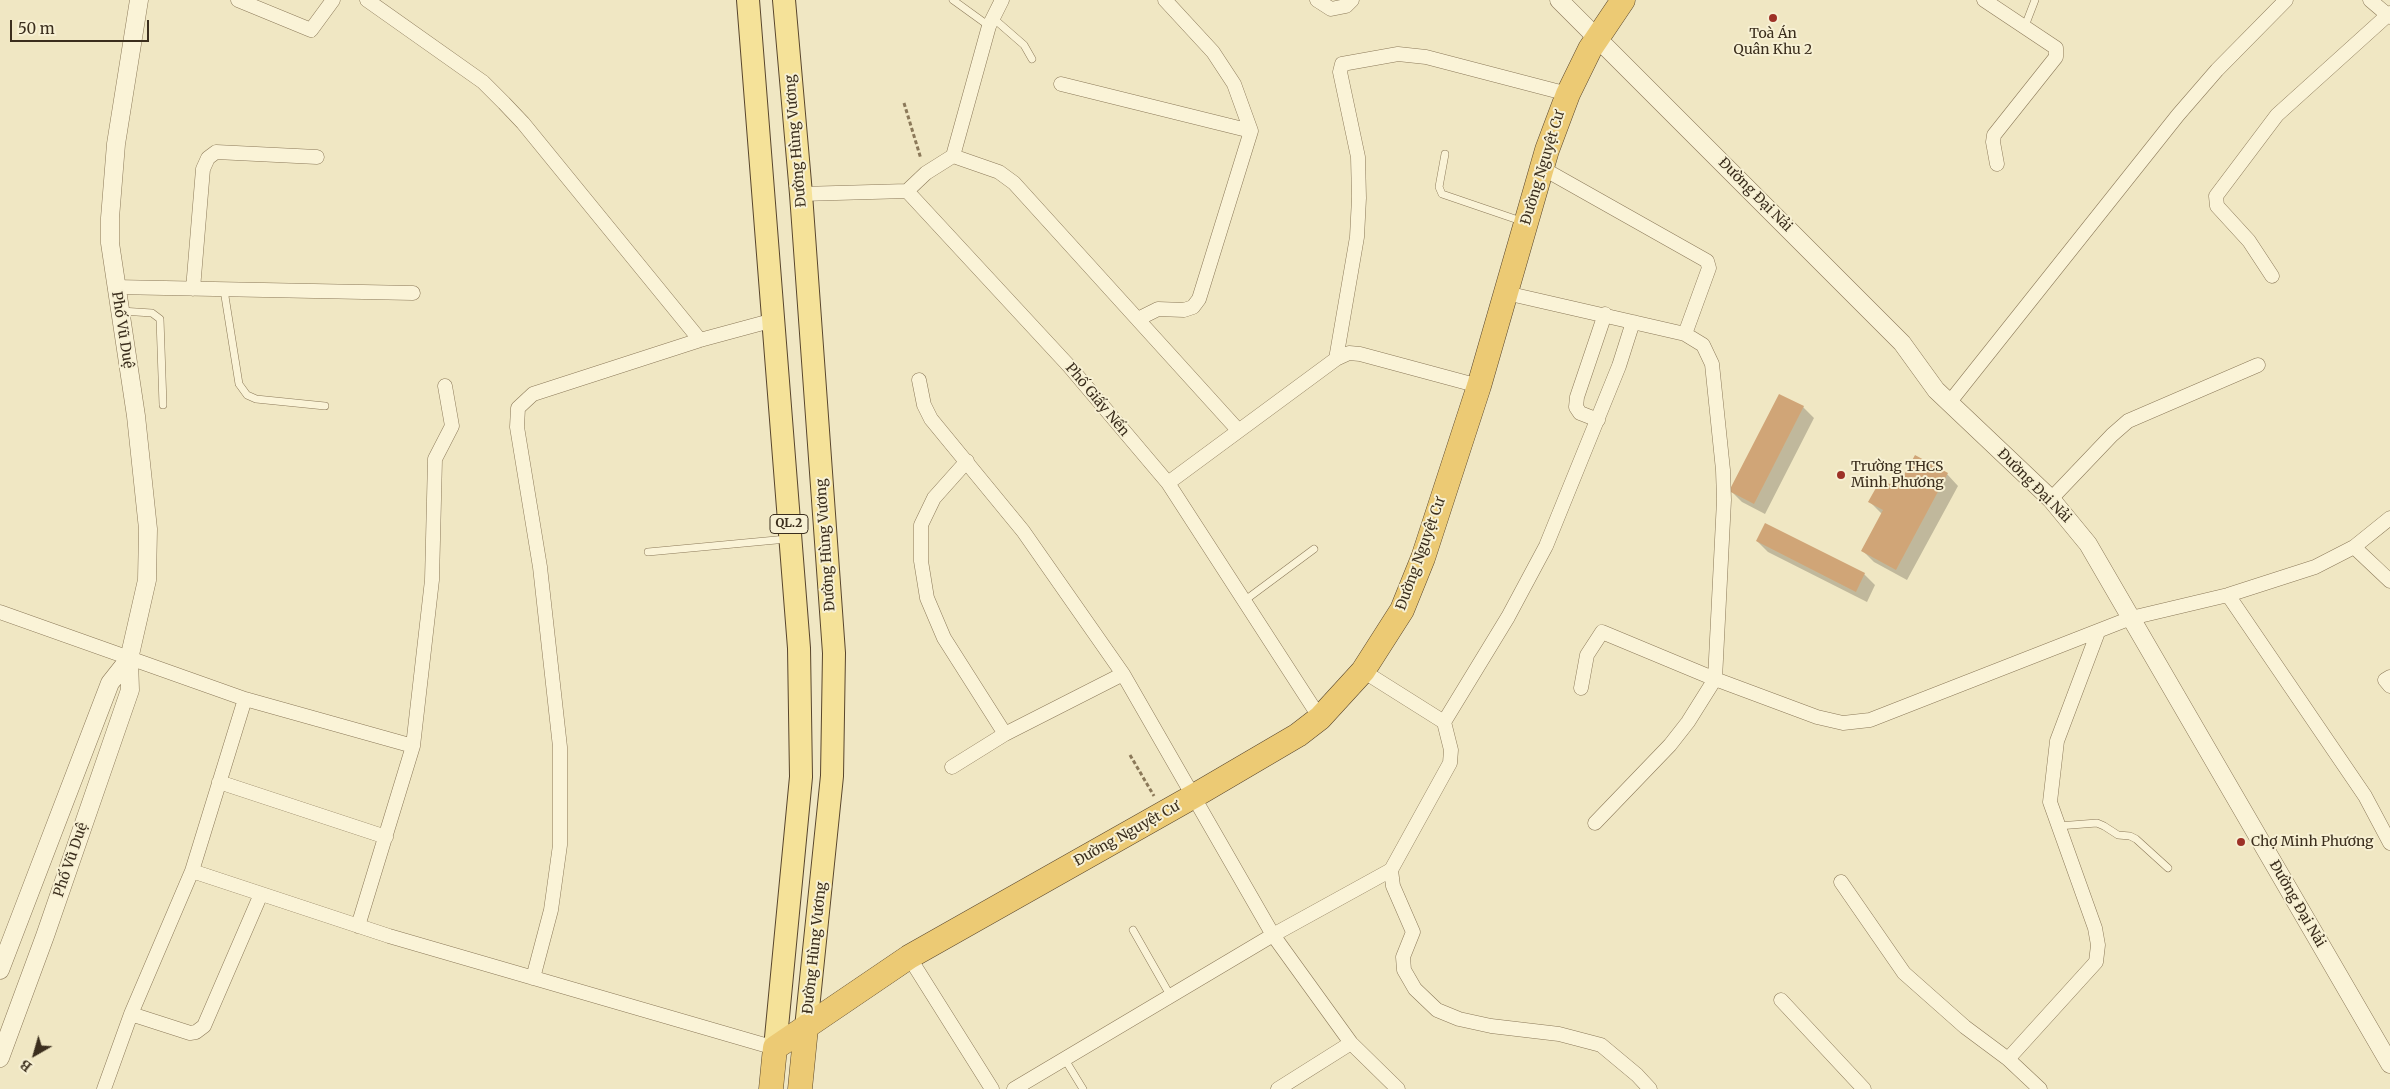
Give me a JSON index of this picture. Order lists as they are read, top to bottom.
{
  "streets": {
    "highway": ["Đường Hùng Vương", "Đường Nguyệt Cư", "QL.2"],
    "street": ["Đường Đại Nải", "Phố Vũ Duệ", "Phố Giấy Nến"]
  },
  "crossings": [
    ["Đường Hùng Vương", "Đường Nguyệt Cư"],
    ["Đường Nguyệt Cư", "Đường Đại Nải"],
    ["Đường Nguyệt Cư", "Phố Giấy Nến"],
    ["Đường Nguyệt Cư", "QL.2"]
  ],
  "places": ["Toà Án Quân Khu 2", "Trường THCS Minh Phương", "Chợ Minh Phương"],
  "scale_bar": "50 m",
  "north": "bottom left"
}
